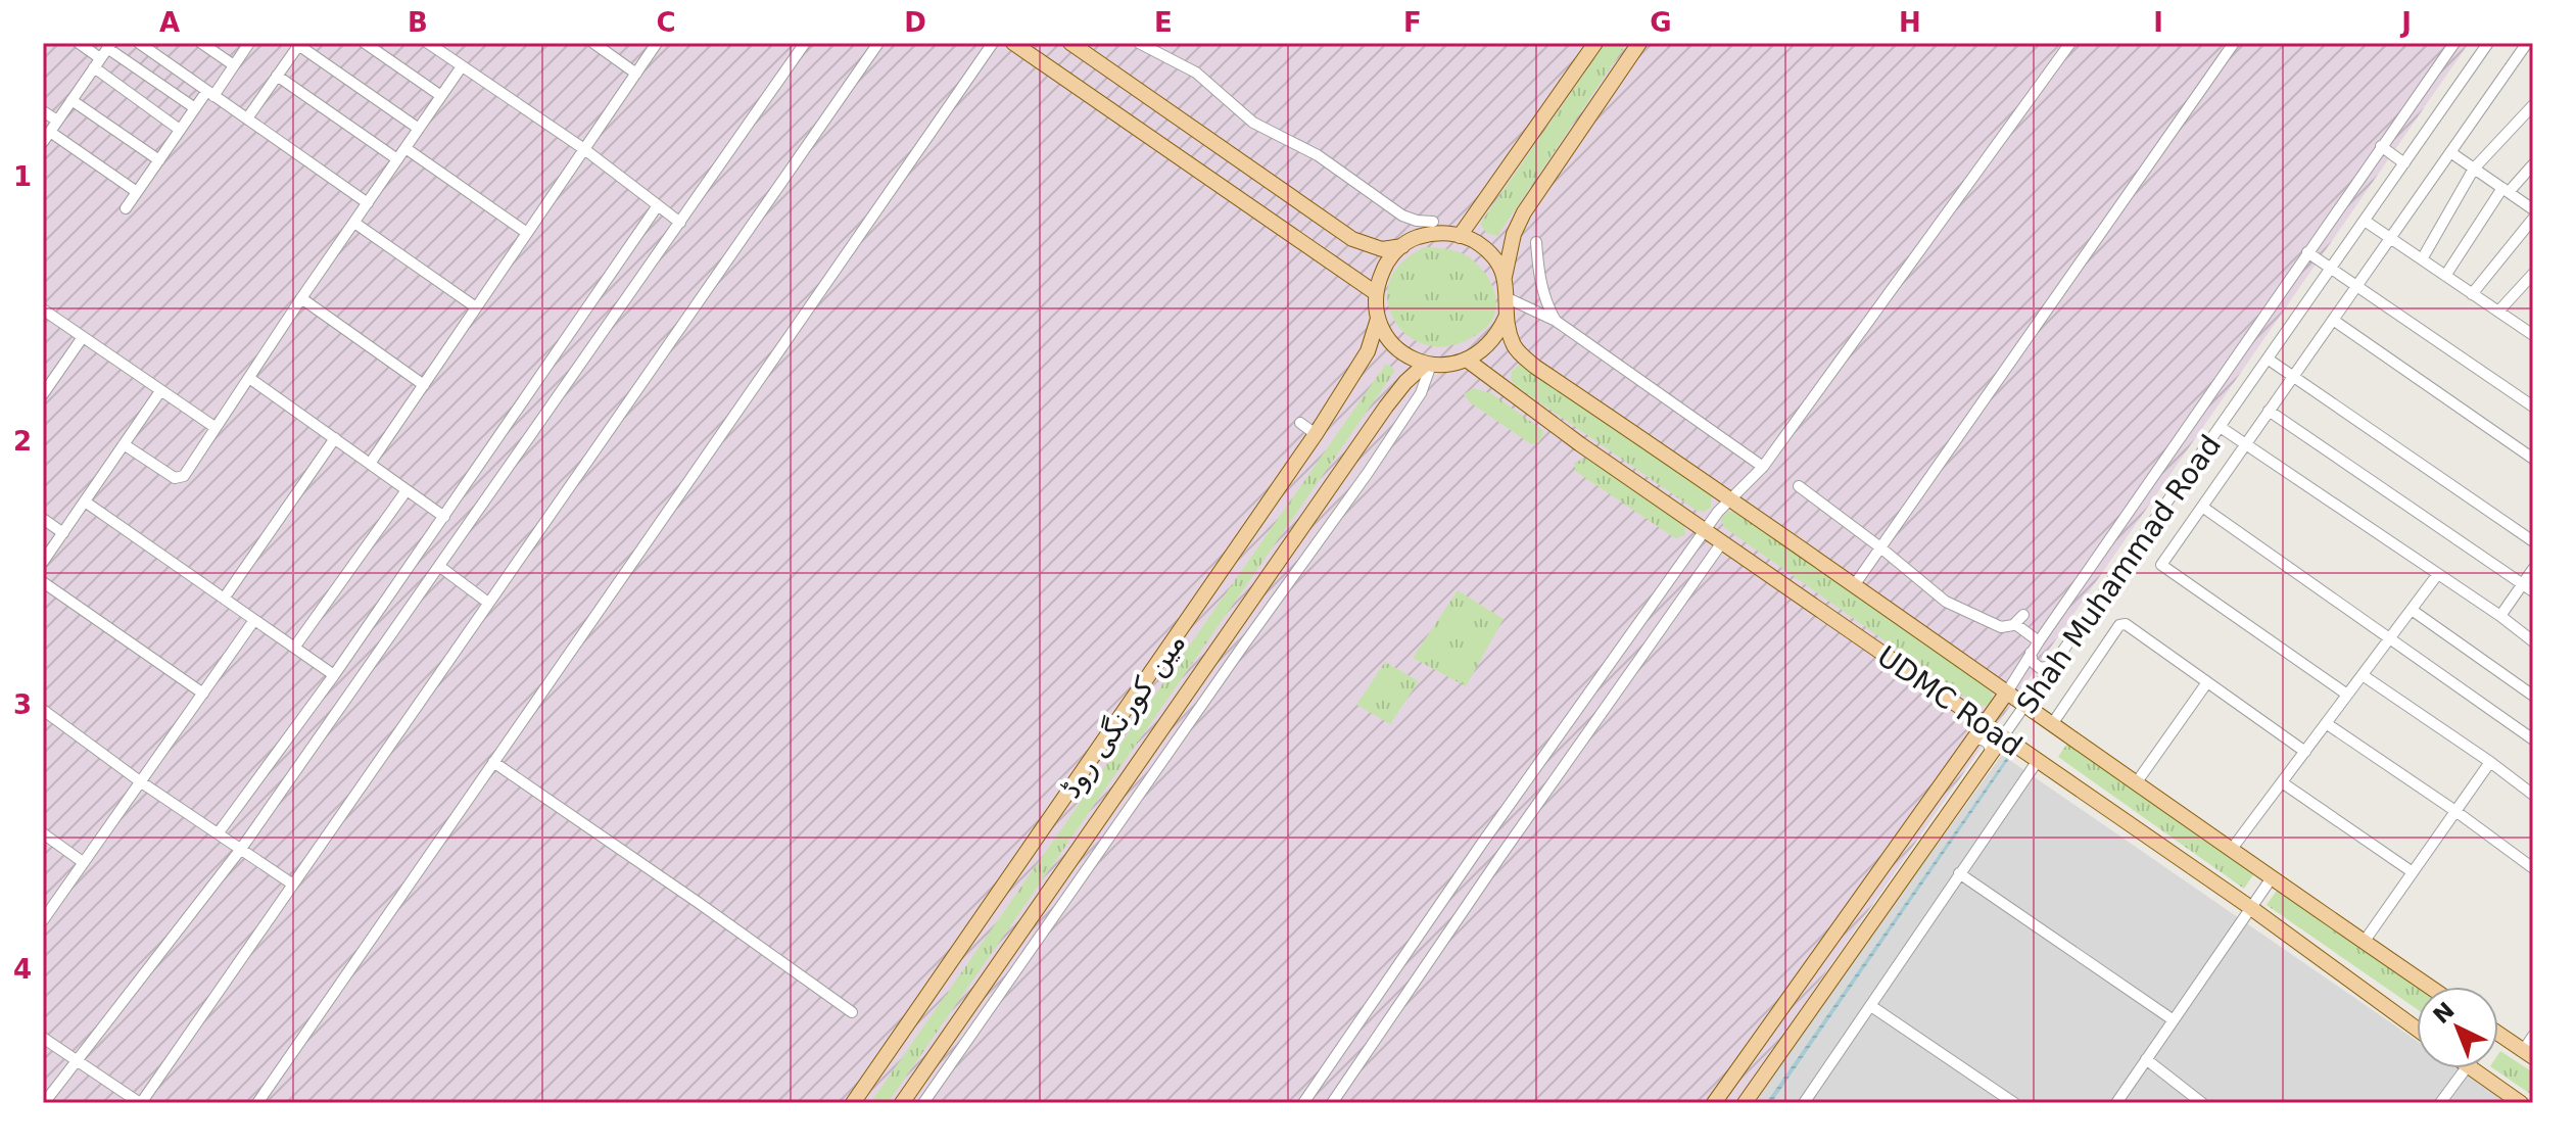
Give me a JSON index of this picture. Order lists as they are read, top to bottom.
{
  "streets": {
    "main road": ["Shah Muhammad Road", "UDMC Road", "مین کورنگی روڈ"]
  },
  "crossings": [
    ["Shah Muhammad Road", "UDMC Road"],
    ["UDMC Road", "مین کورنگی روڈ"]
  ],
  "north": "top left",
  "grid": {
    "columns": [
      "A",
      "B",
      "C",
      "D",
      "E",
      "F",
      "G",
      "H",
      "I",
      "J"
    ],
    "rows": [
      "1",
      "2",
      "3",
      "4"
    ]
  }
}
